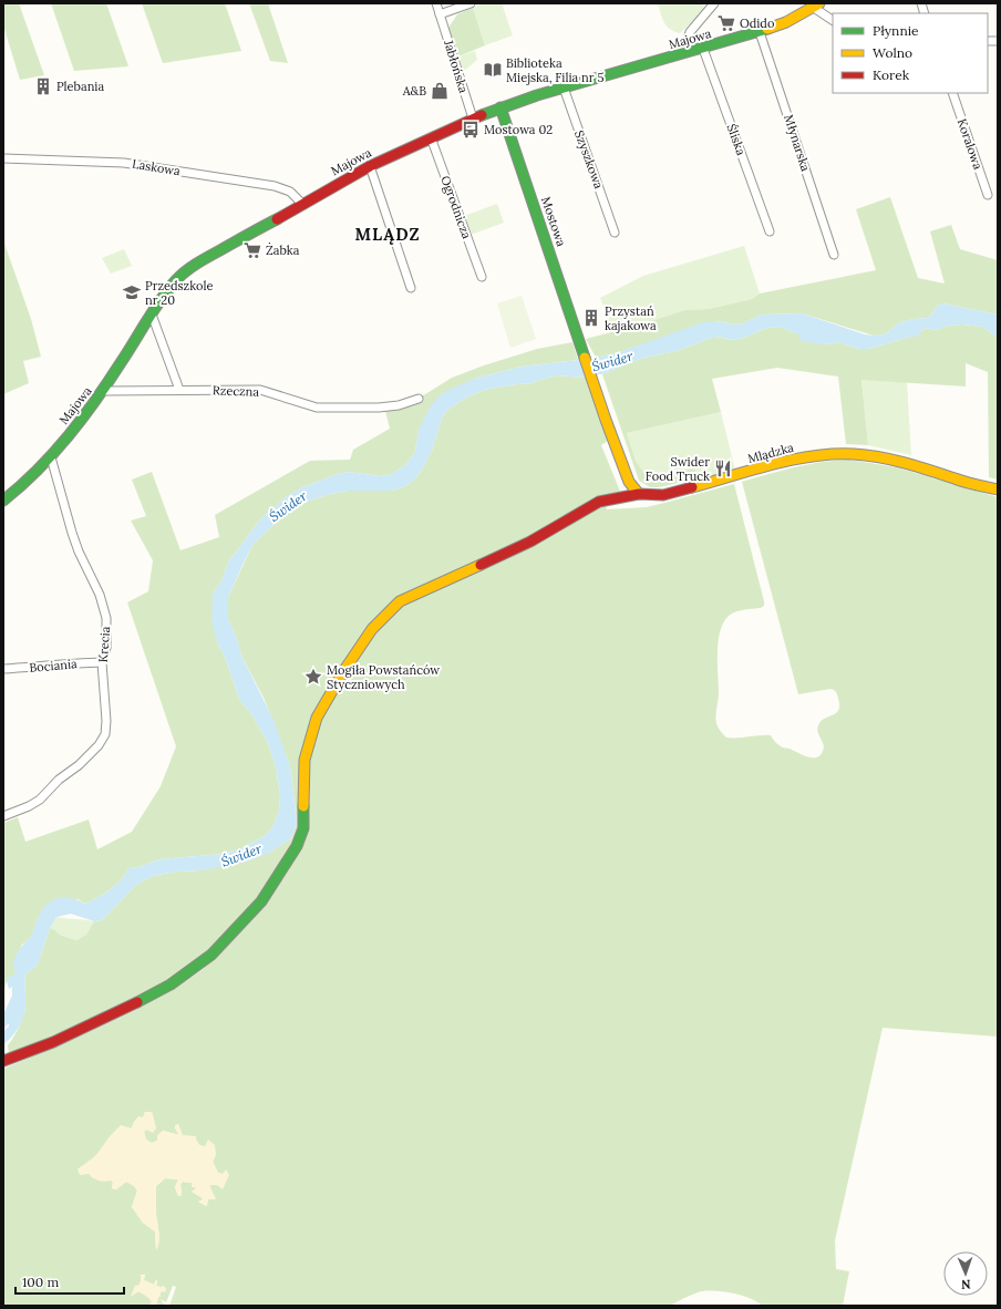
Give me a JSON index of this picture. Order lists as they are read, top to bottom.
{
  "streets": {
    "street": [
      "Majowa",
      "Jabłońska",
      "Śliska",
      "Młynarska",
      "Koralowa",
      "Szyszkowa",
      "Laskowa",
      "Ogrodnicza",
      "Mostowa",
      "Rzeczna",
      "Mlądzka",
      "Krecia",
      "Bociania"
    ]
  },
  "crossings": [
    ["Majowa", "Jabłońska"],
    ["Majowa", "Śliska"],
    ["Majowa", "Młynarska"],
    ["Majowa", "Szyszkowa"],
    ["Majowa", "Laskowa"],
    ["Majowa", "Ogrodnicza"],
    ["Majowa", "Mostowa"],
    ["Majowa", "Rzeczna"],
    ["Majowa", "Krecia"],
    ["Mostowa", "Mlądzka"],
    ["Krecia", "Bociania"]
  ],
  "districts": ["MLĄDZ"],
  "water": ["Świder"],
  "places": {
    "supermarket": ["Odido", "Żabka"],
    "library": ["Biblioteka Miejska, Filia nr 5"],
    "building": ["Plebania", "Przystań kajakowa"],
    "shop": ["A&B"],
    "bus stop": ["Mostowa 02"],
    "school or university": ["Przedszkole nr 20"],
    "restaurant": ["Swider Food Truck"],
    "place": ["Mogiła Powstańców Styczniowych"]
  },
  "legend": ["Płynnie", "Wolno", "Korek"],
  "scale_bar": "100 m",
  "north": "bottom"
}
